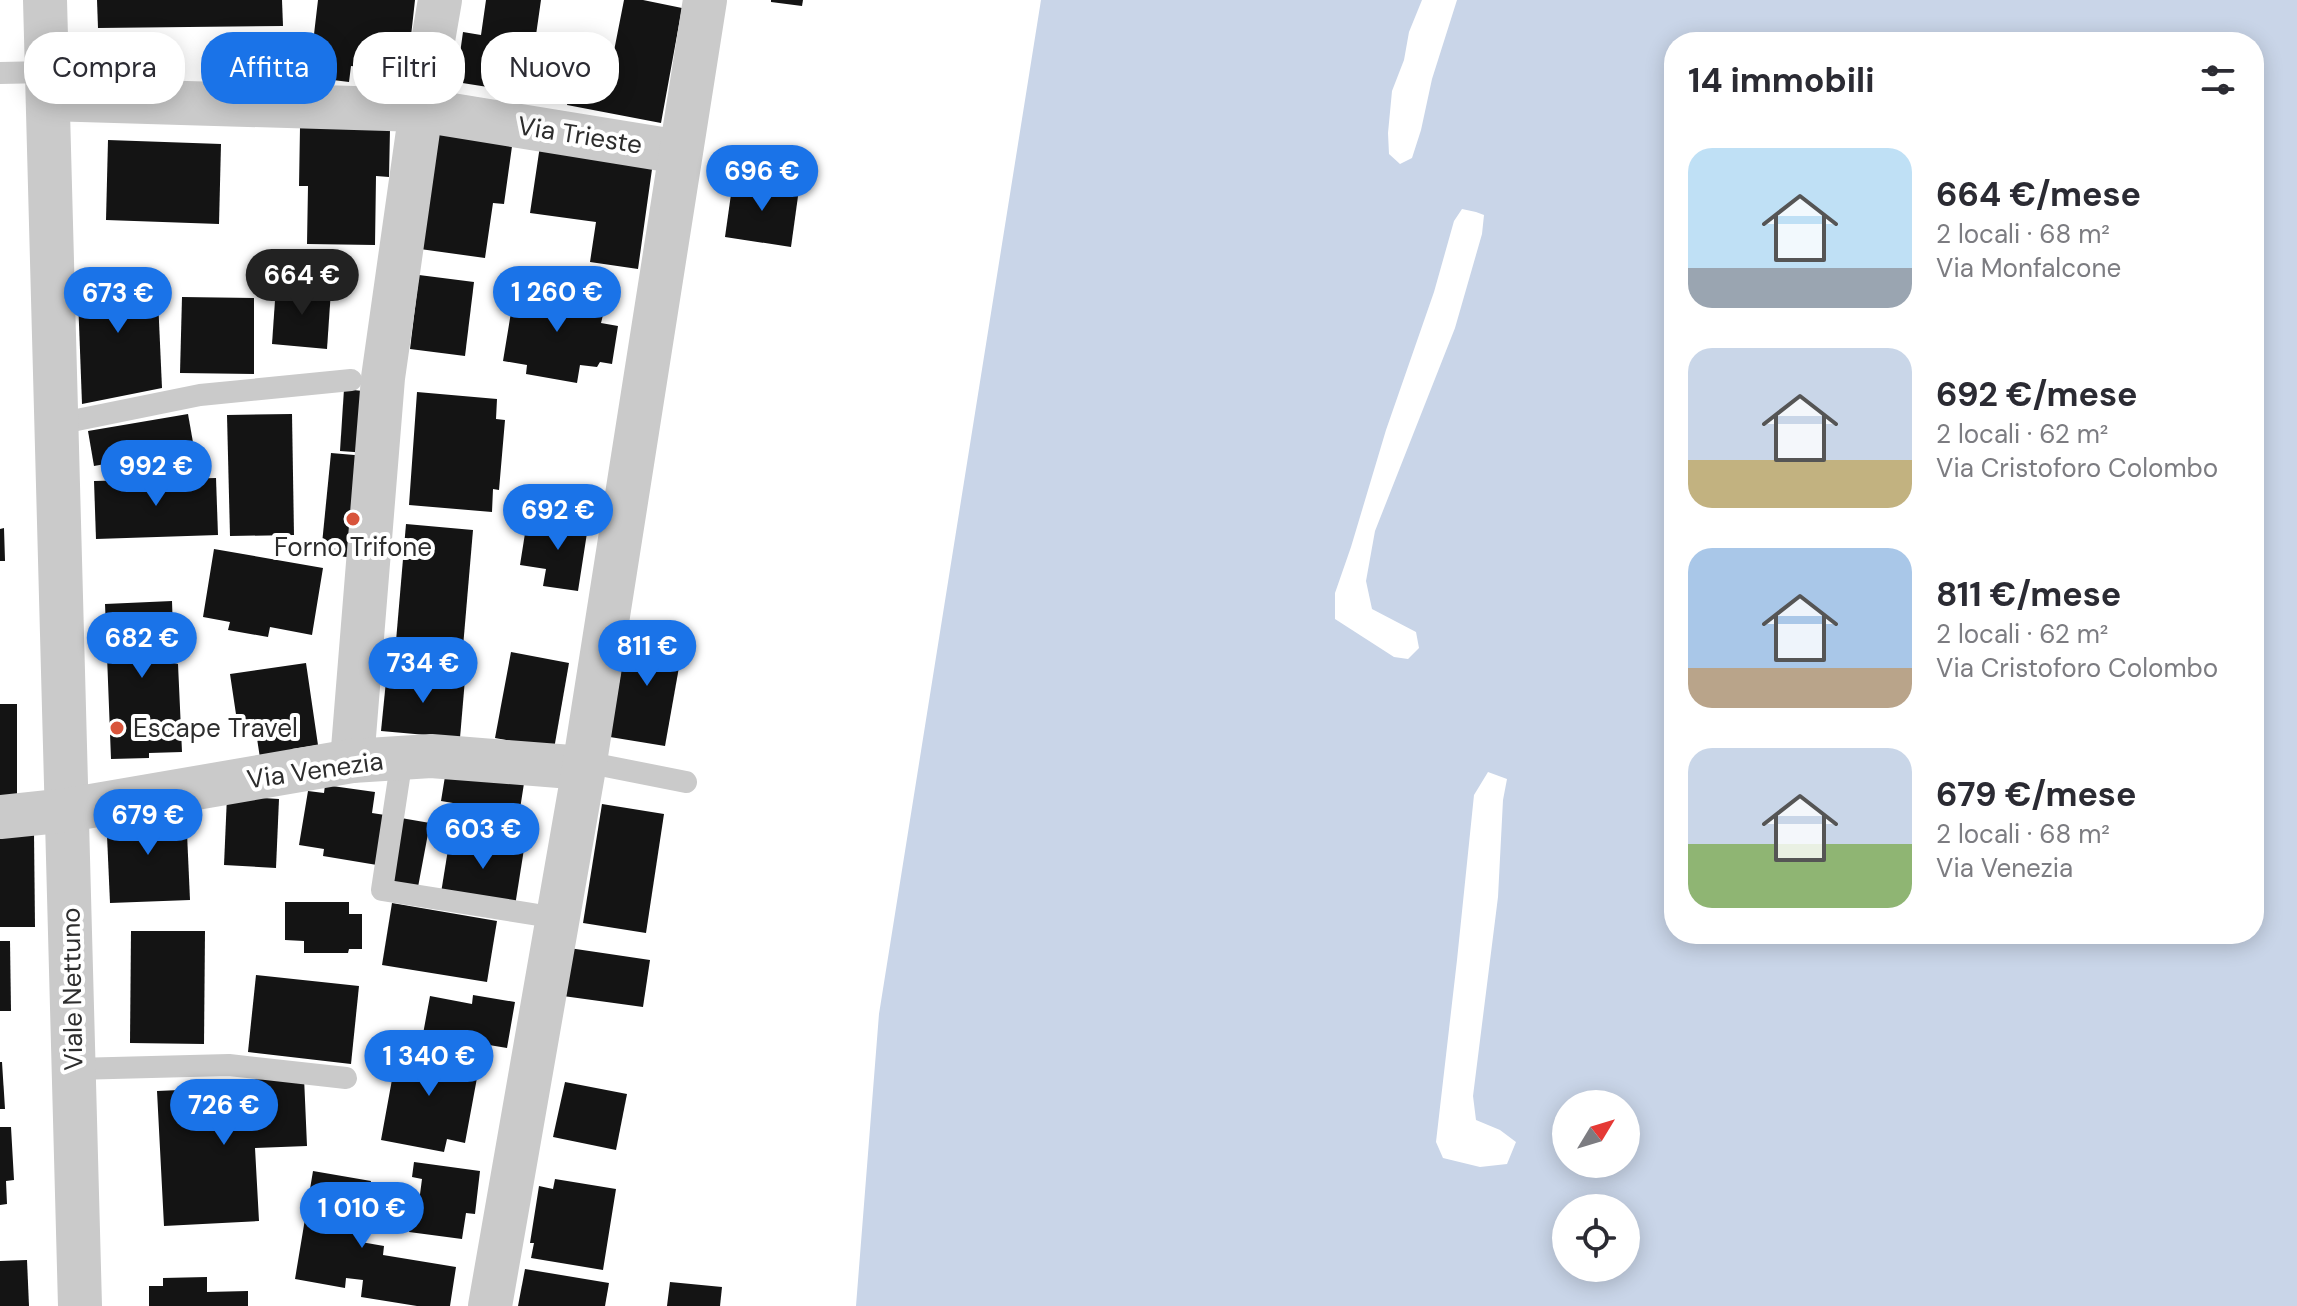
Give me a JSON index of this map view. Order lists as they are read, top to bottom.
{
  "streets": {
    "street": ["Via Trieste", "Via Venezia", "Viale Nettuno"]
  },
  "crossings": [
    ["Via Venezia", "Viale Nettuno"]
  ],
  "places": ["Forno Trifone", "Escape Travel"],
  "north": "top right",
  "page": {
    "chip": [
      "Compra",
      "Affitta",
      "Filtri",
      "Nuovo"
    ],
    "heading": "14 immobili",
    "list": [
      {
        "name": "664 €/mese",
        "note": "2 locali · 68 m² · Via Monfalcone"
      },
      {
        "name": "692 €/mese",
        "note": "2 locali · 62 m² · Via Cristoforo Colombo"
      },
      {
        "name": "811 €/mese",
        "note": "2 locali · 62 m² · Via Cristoforo Colombo"
      },
      {
        "name": "679 €/mese",
        "note": "2 locali · 68 m² · Via Venezia"
      }
    ],
    "price": [
      "696 €",
      "664 €",
      "1 260 €",
      "673 €",
      "992 €",
      "692 €",
      "682 €",
      "811 €",
      "734 €",
      "679 €",
      "603 €",
      "1 340 €",
      "726 €",
      "1 010 €"
    ]
  }
}
